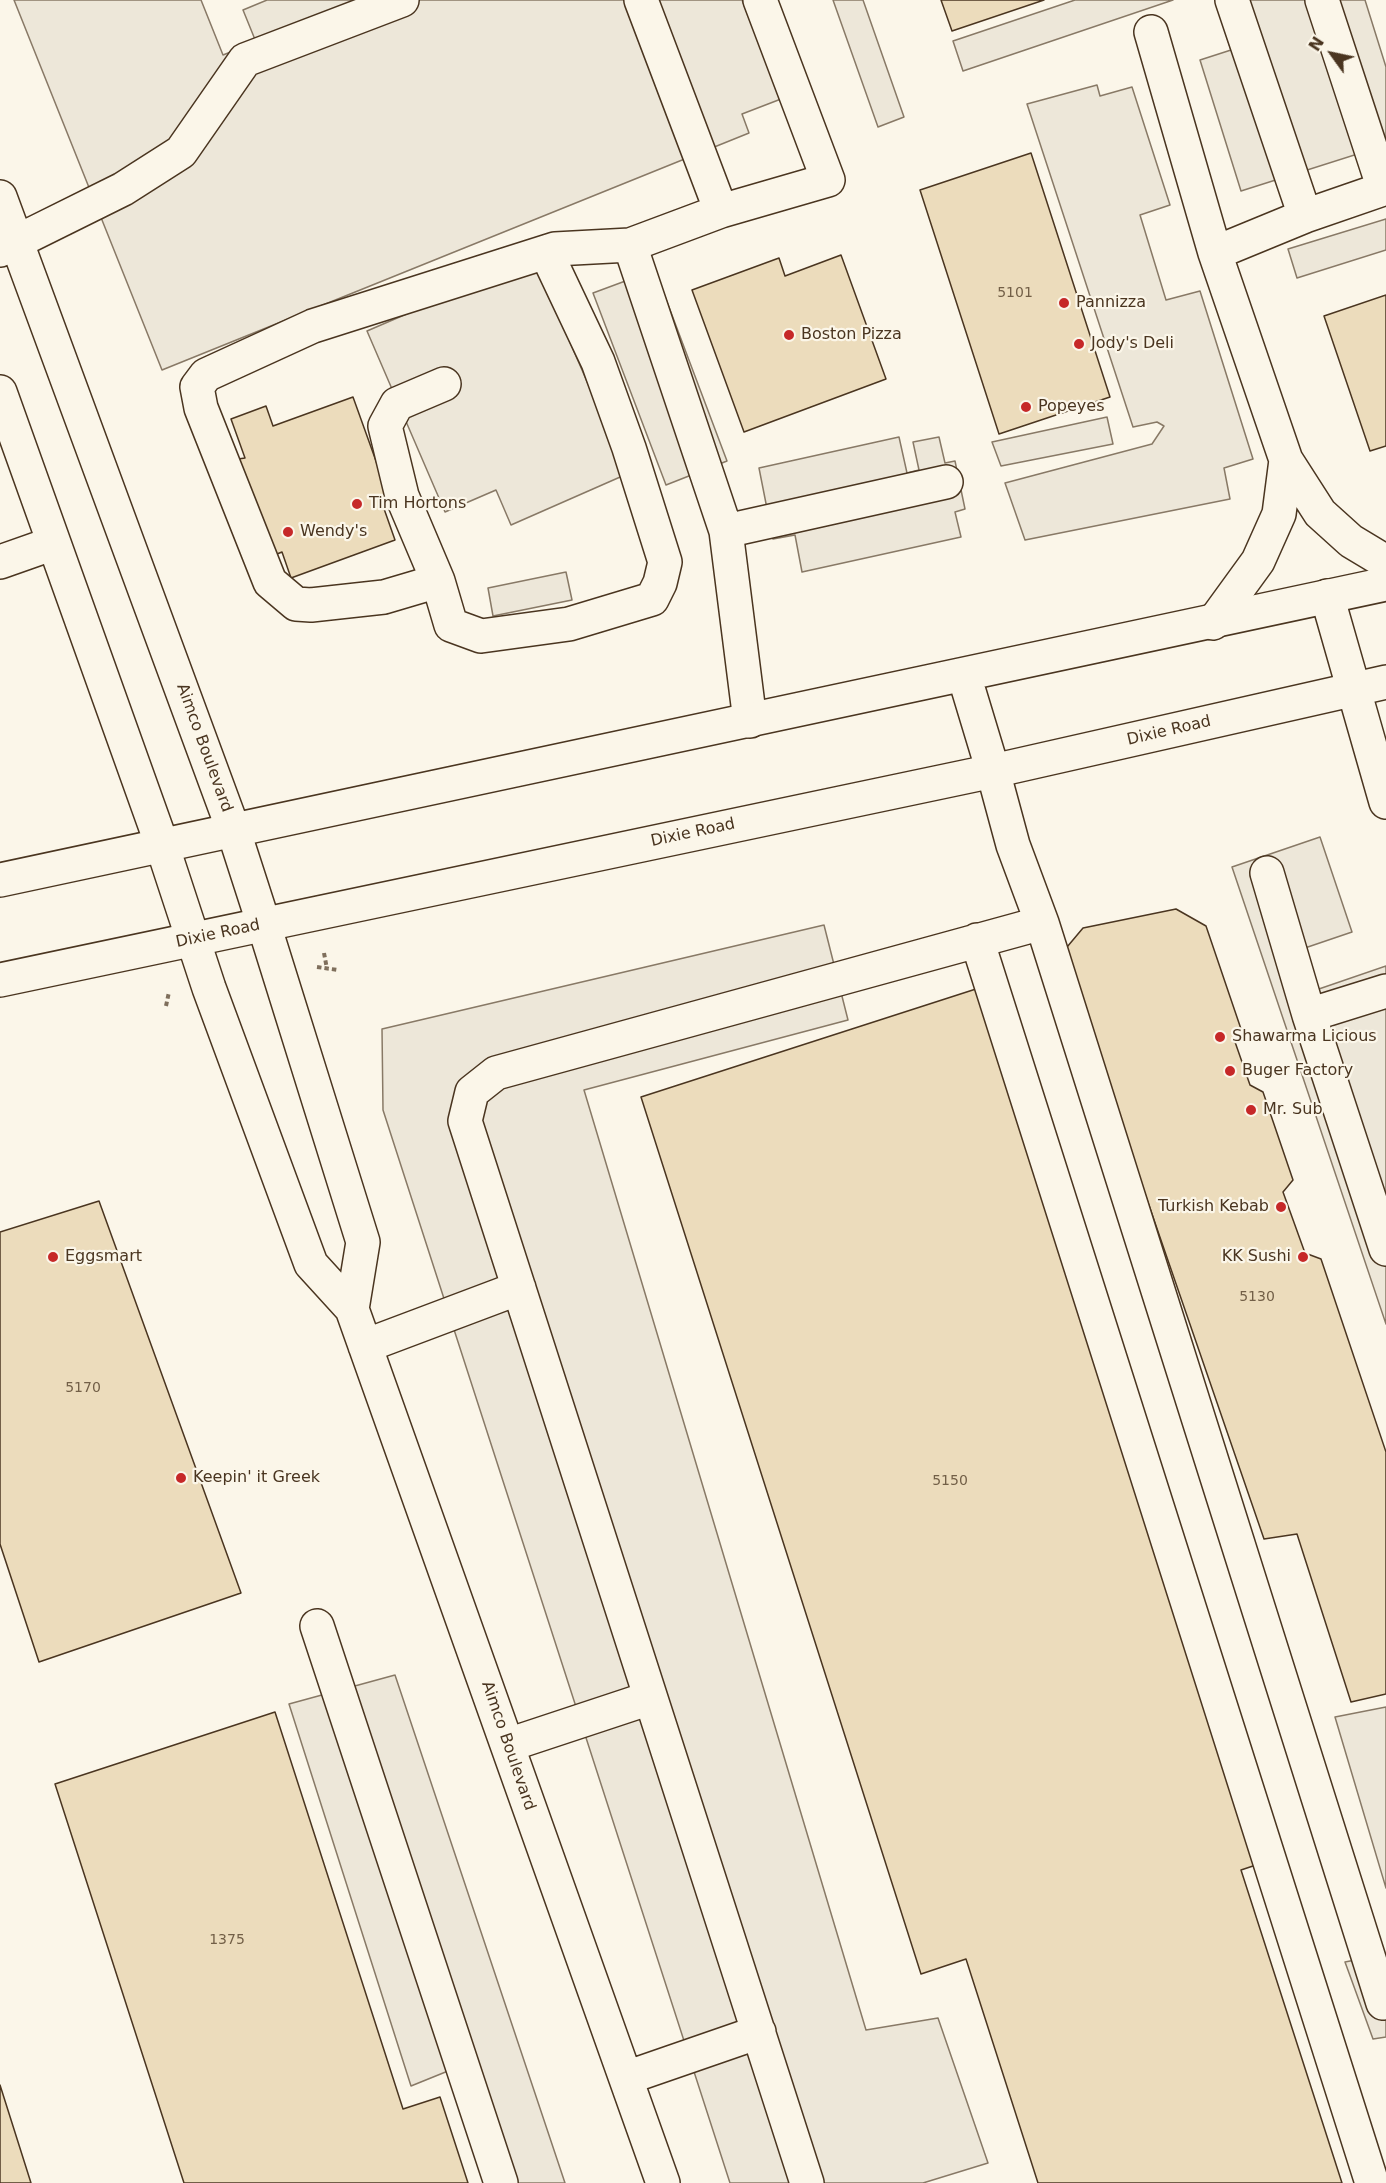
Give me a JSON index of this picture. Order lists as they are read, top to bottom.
{
  "streets": {
    "street": ["Dixie Road", "Aimco Boulevard"]
  },
  "crossings": [
    ["Dixie Road", "Aimco Boulevard"]
  ],
  "places": [
    "Pannizza",
    "Boston Pizza",
    "Jody's Deli",
    "Popeyes",
    "Tim Hortons",
    "Wendy's",
    "Shawarma Licious",
    "Buger Factory",
    "Mr. Sub",
    "Turkish Kebab",
    "Eggsmart",
    "KK Sushi",
    "Keepin' it Greek"
  ],
  "house_numbers": [
    "5101",
    "5130",
    "5170",
    "5150",
    "1375"
  ],
  "north": "top left"
}
